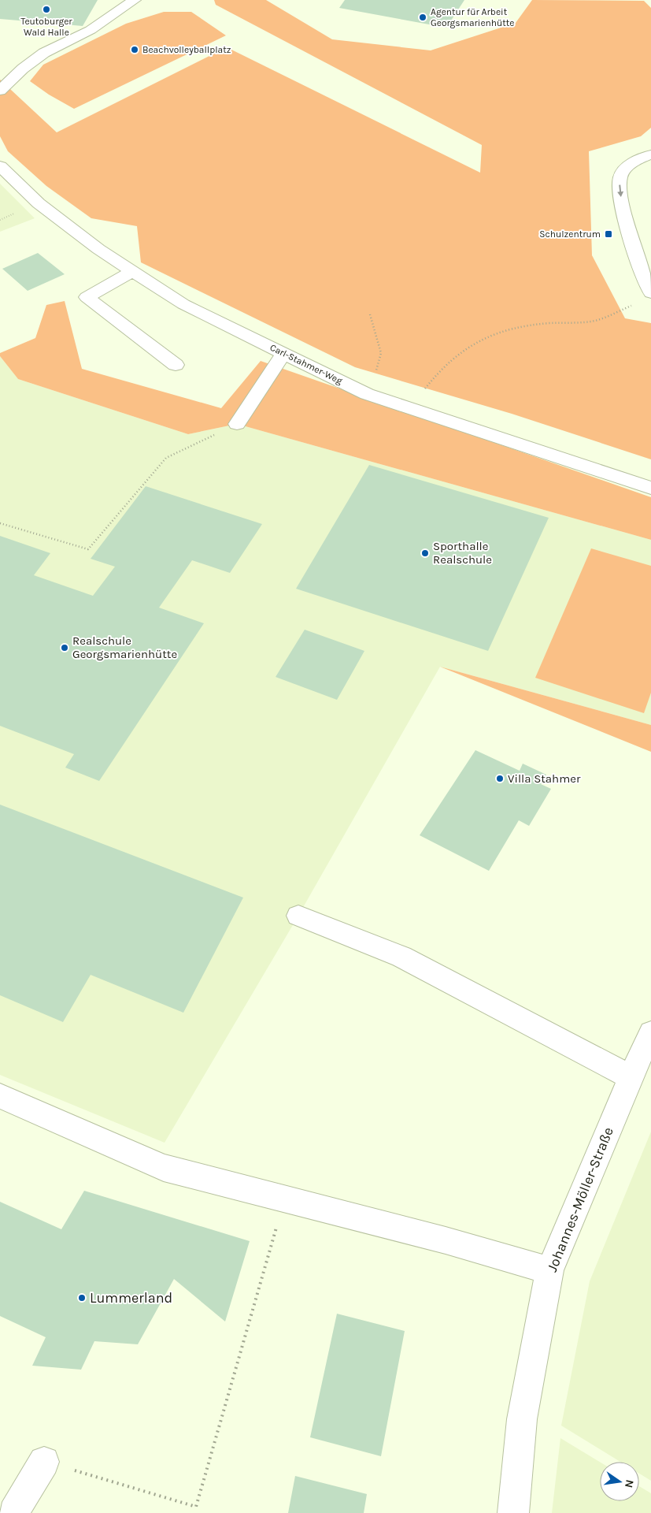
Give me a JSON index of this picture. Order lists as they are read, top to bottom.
{
  "streets": {
    "street": ["Carl-Stahmer-Weg", "Johannes-Möller-Straße"]
  },
  "places": {
    "other": [
      "Teutoburger Wald Halle",
      "Agentur für Arbeit Georgsmarienhütte",
      "Beachvolleyballplatz",
      "Sporthalle Realschule",
      "Realschule Georgsmarienhütte",
      "Villa Stahmer",
      "Lummerland"
    ],
    "transit": ["Schulzentrum"]
  },
  "north": "right"
}
